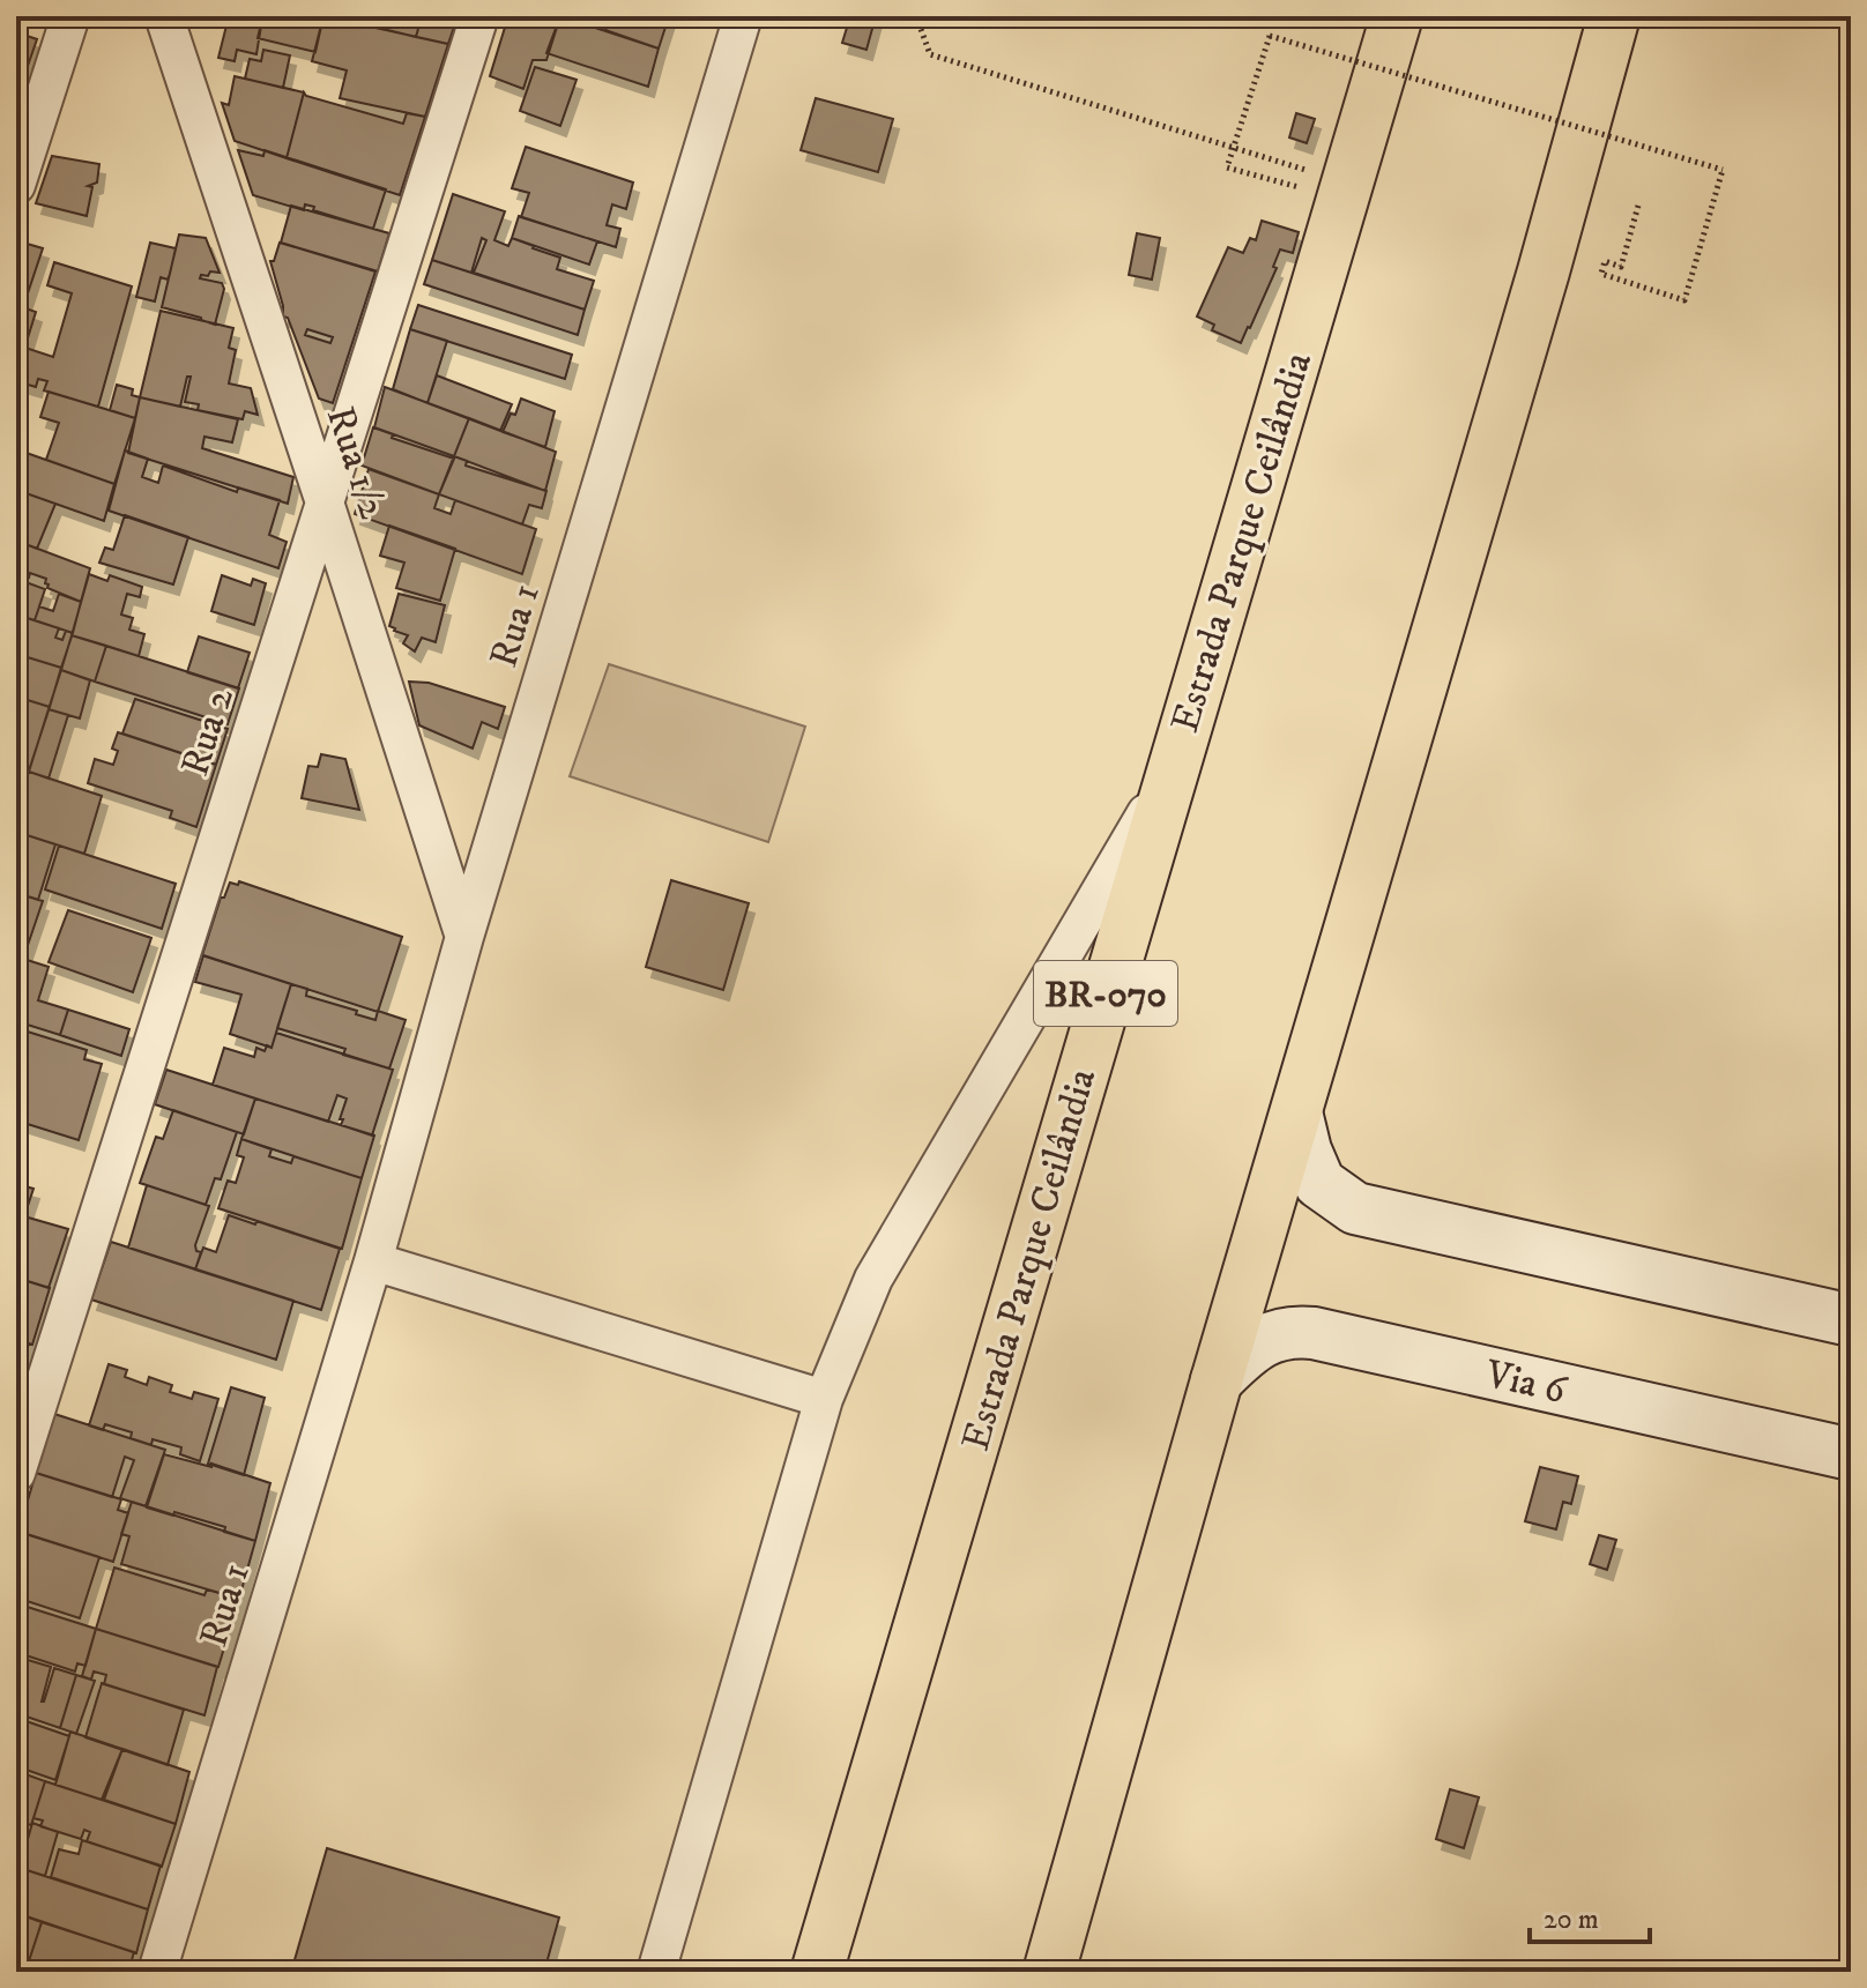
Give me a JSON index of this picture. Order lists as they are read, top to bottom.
{
  "streets": {
    "highway": ["Estrada Parque Ceilândia", "BR-070"],
    "main road": ["Via 6"],
    "street": ["Rua 1/2", "Rua 1", "Rua 2"]
  },
  "crossings": [
    ["Rua 1/2", "Rua 1"],
    ["Rua 1/2", "Rua 2"]
  ],
  "scale_bar": "20 m"
}
